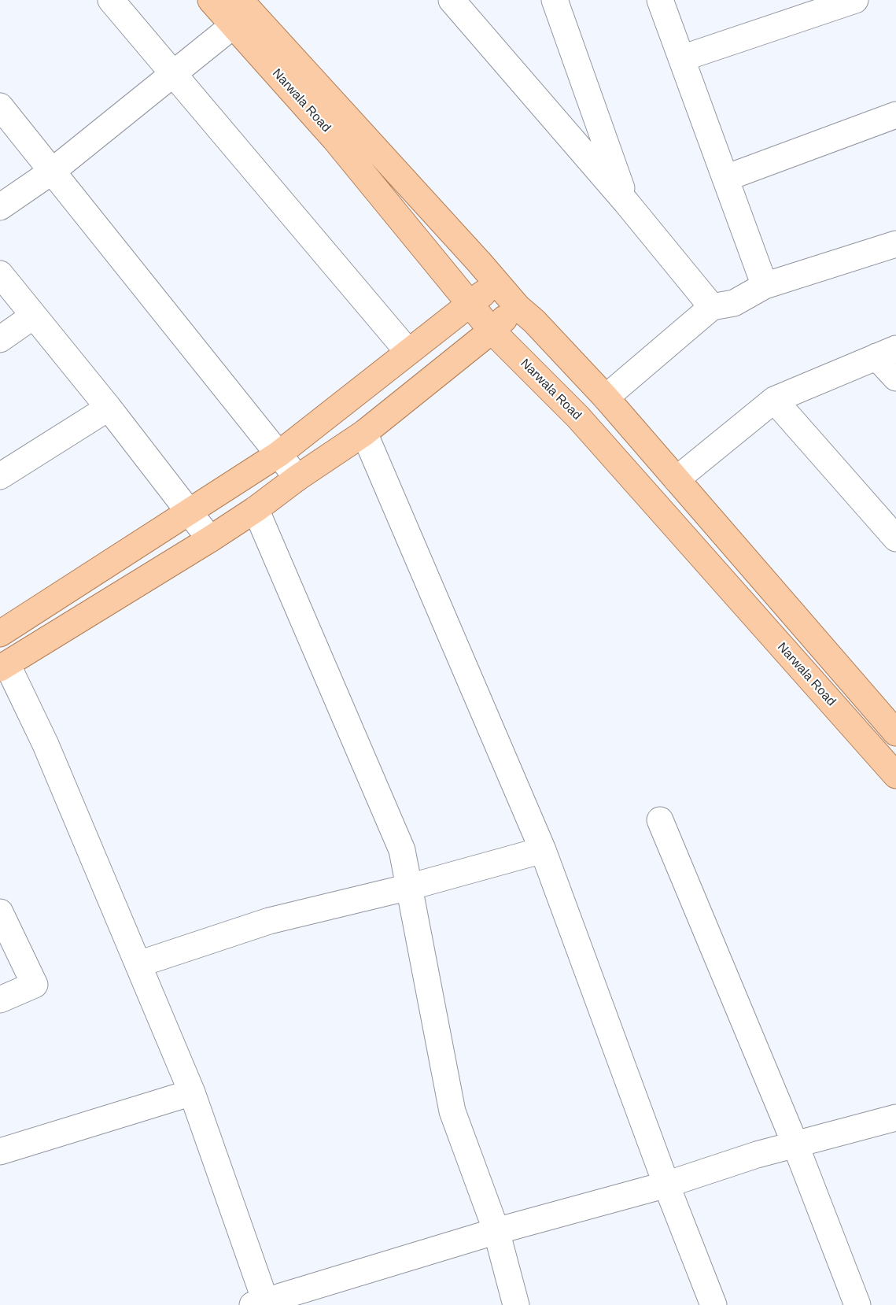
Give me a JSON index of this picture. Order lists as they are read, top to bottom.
{
  "streets": {
    "main road": ["Narwala Road"]
  }
}
